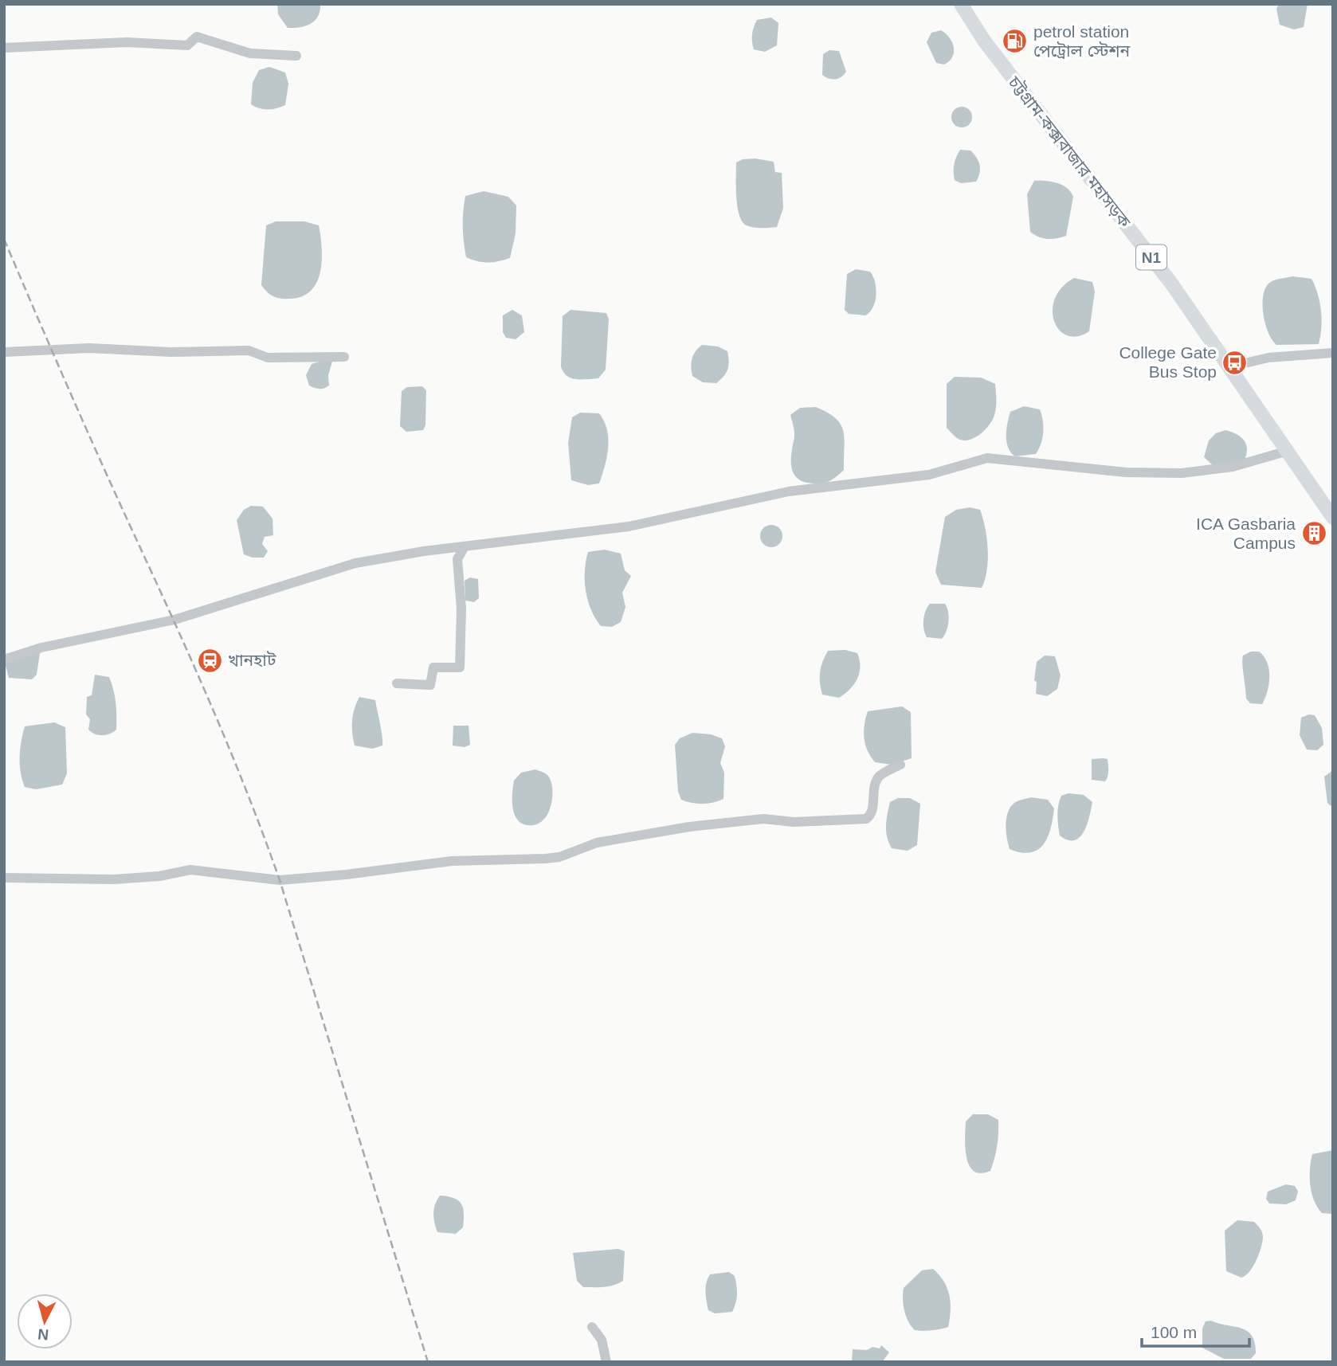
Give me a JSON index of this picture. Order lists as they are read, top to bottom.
{
  "streets": {
    "highway": ["চট্টগ্রাম-কক্সবাজার মহাসড়ক", "N1"]
  },
  "places": {
    "fuel station": ["petrol station পেট্রোল স্টেশন"],
    "bus stop": ["College Gate Bus Stop"],
    "building": ["ICA Gasbaria Campus"],
    "station": ["খানহাট"]
  },
  "scale_bar": "100 m",
  "north": "bottom"
}
